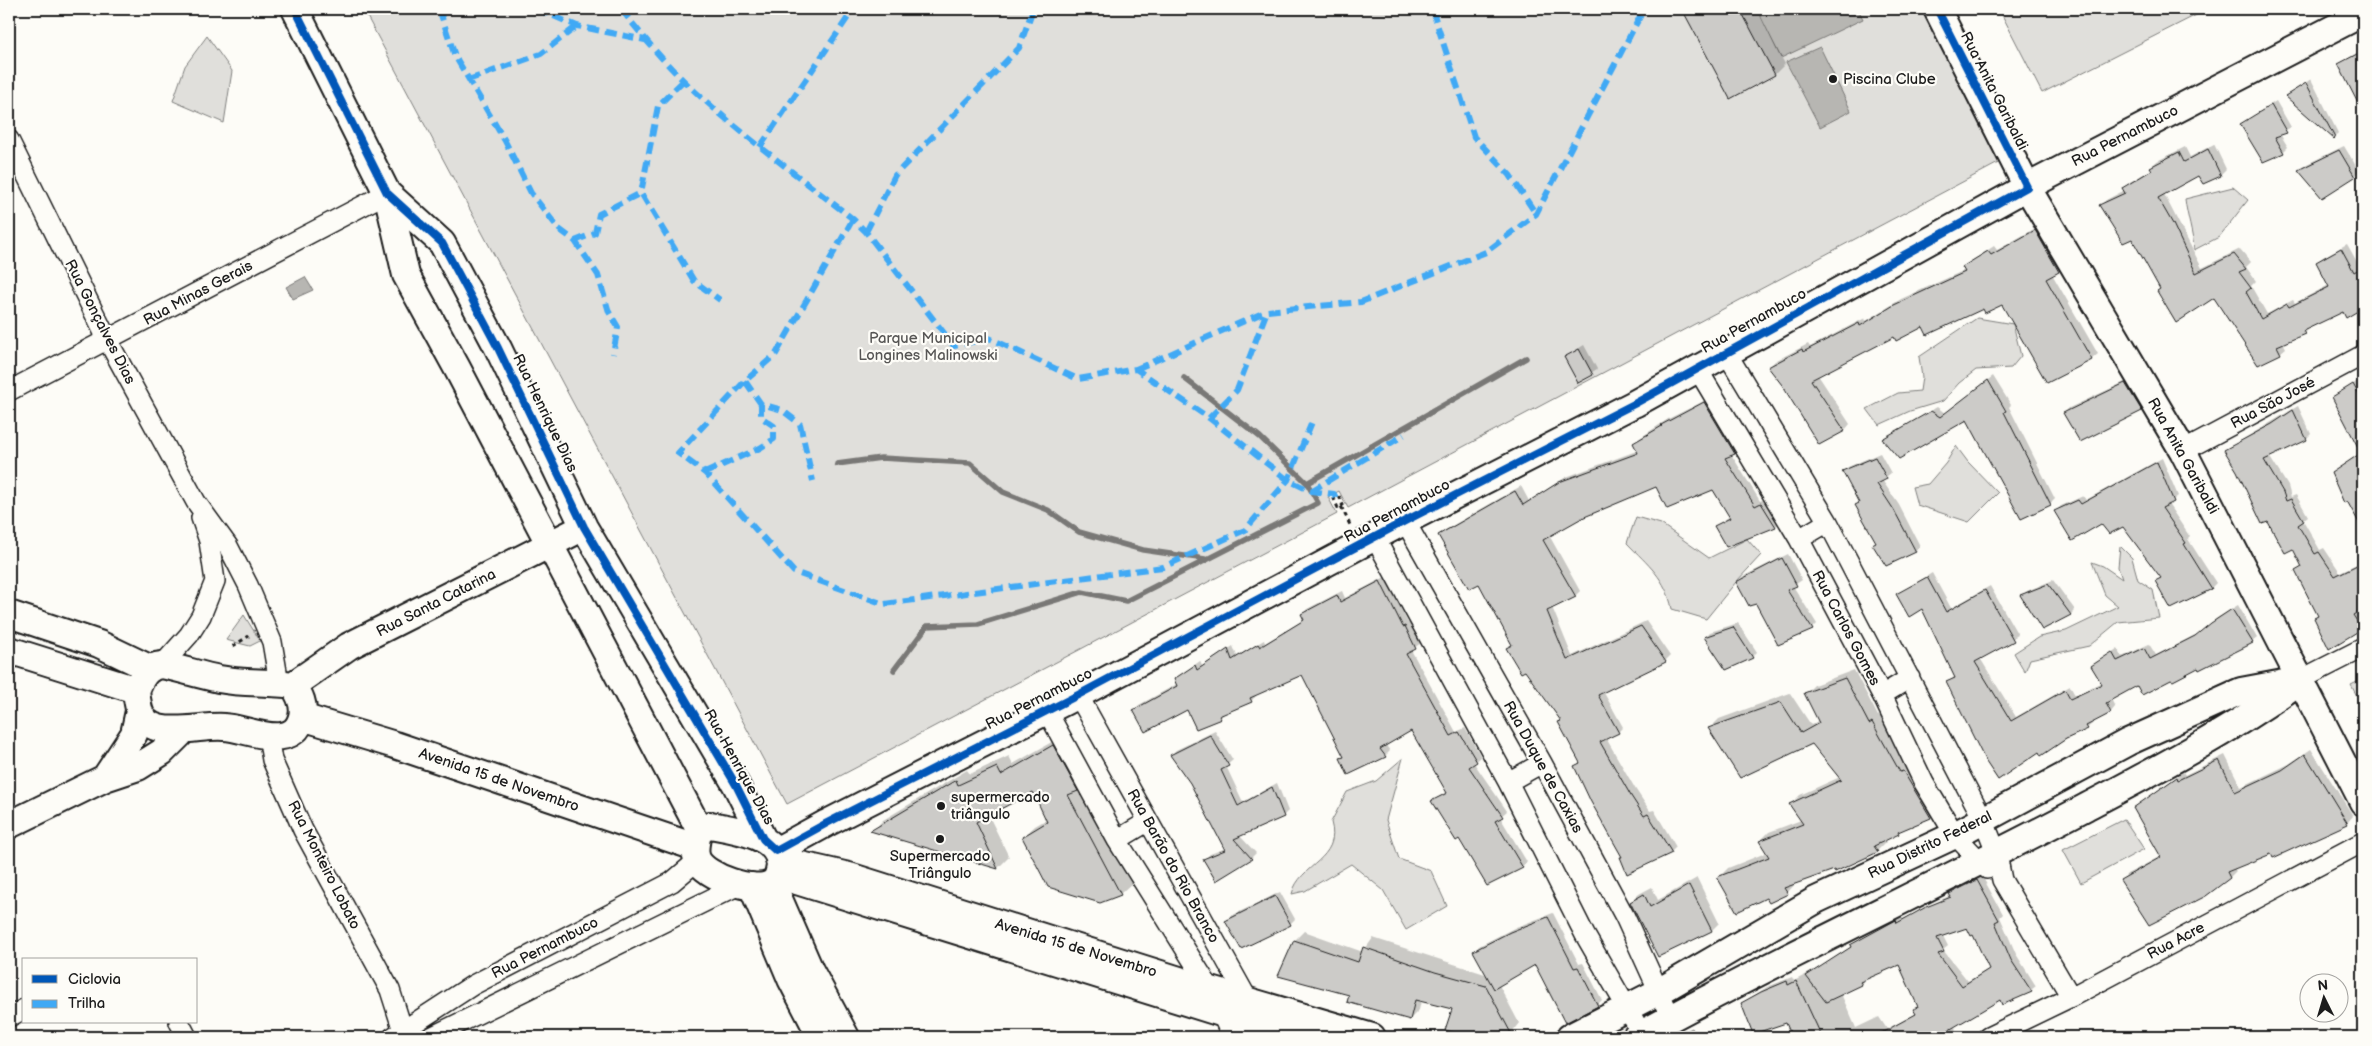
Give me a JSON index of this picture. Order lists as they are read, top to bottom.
{
  "streets": {
    "street": [
      "Rua Anita Garibaldi",
      "Rua Pernambuco",
      "Rua Minas Gerais",
      "Rua Gonçalves Dias",
      "Rua São José",
      "Rua Henrique Dias",
      "Rua Santa Catarina",
      "Rua Carlos Gomes",
      "Rua Duque de Caxias",
      "Avenida 15 de Novembro",
      "Rua Distrito Federal",
      "Rua Monteiro Lobato",
      "Rua Barão do Rio Branco",
      "Rua Acre"
    ]
  },
  "crossings": [
    ["Rua Anita Garibaldi", "Rua Pernambuco"],
    ["Rua Anita Garibaldi", "Rua São José"],
    ["Rua Anita Garibaldi", "Rua Distrito Federal"],
    ["Rua Pernambuco", "Rua Henrique Dias"],
    ["Rua Pernambuco", "Rua Carlos Gomes"],
    ["Rua Pernambuco", "Rua Duque de Caxias"],
    ["Rua Pernambuco", "Avenida 15 de Novembro"],
    ["Rua Pernambuco", "Rua Monteiro Lobato"],
    ["Rua Pernambuco", "Rua Barão do Rio Branco"],
    ["Rua Minas Gerais", "Rua Gonçalves Dias"],
    ["Rua Minas Gerais", "Rua Henrique Dias"],
    ["Rua Gonçalves Dias", "Rua Santa Catarina"],
    ["Rua Henrique Dias", "Rua Santa Catarina"],
    ["Rua Henrique Dias", "Avenida 15 de Novembro"],
    ["Rua Carlos Gomes", "Rua Distrito Federal"],
    ["Rua Carlos Gomes", "Rua Acre"],
    ["Rua Duque de Caxias", "Rua Distrito Federal"],
    ["Avenida 15 de Novembro", "Rua Barão do Rio Branco"]
  ],
  "parks": ["Parque Municipal Longines Malinowski"],
  "places": ["Piscina Clube", "supermercado triângulo", "Supermercado Triângulo"],
  "legend": ["Ciclovia", "Trilha"],
  "north": "top"
}
